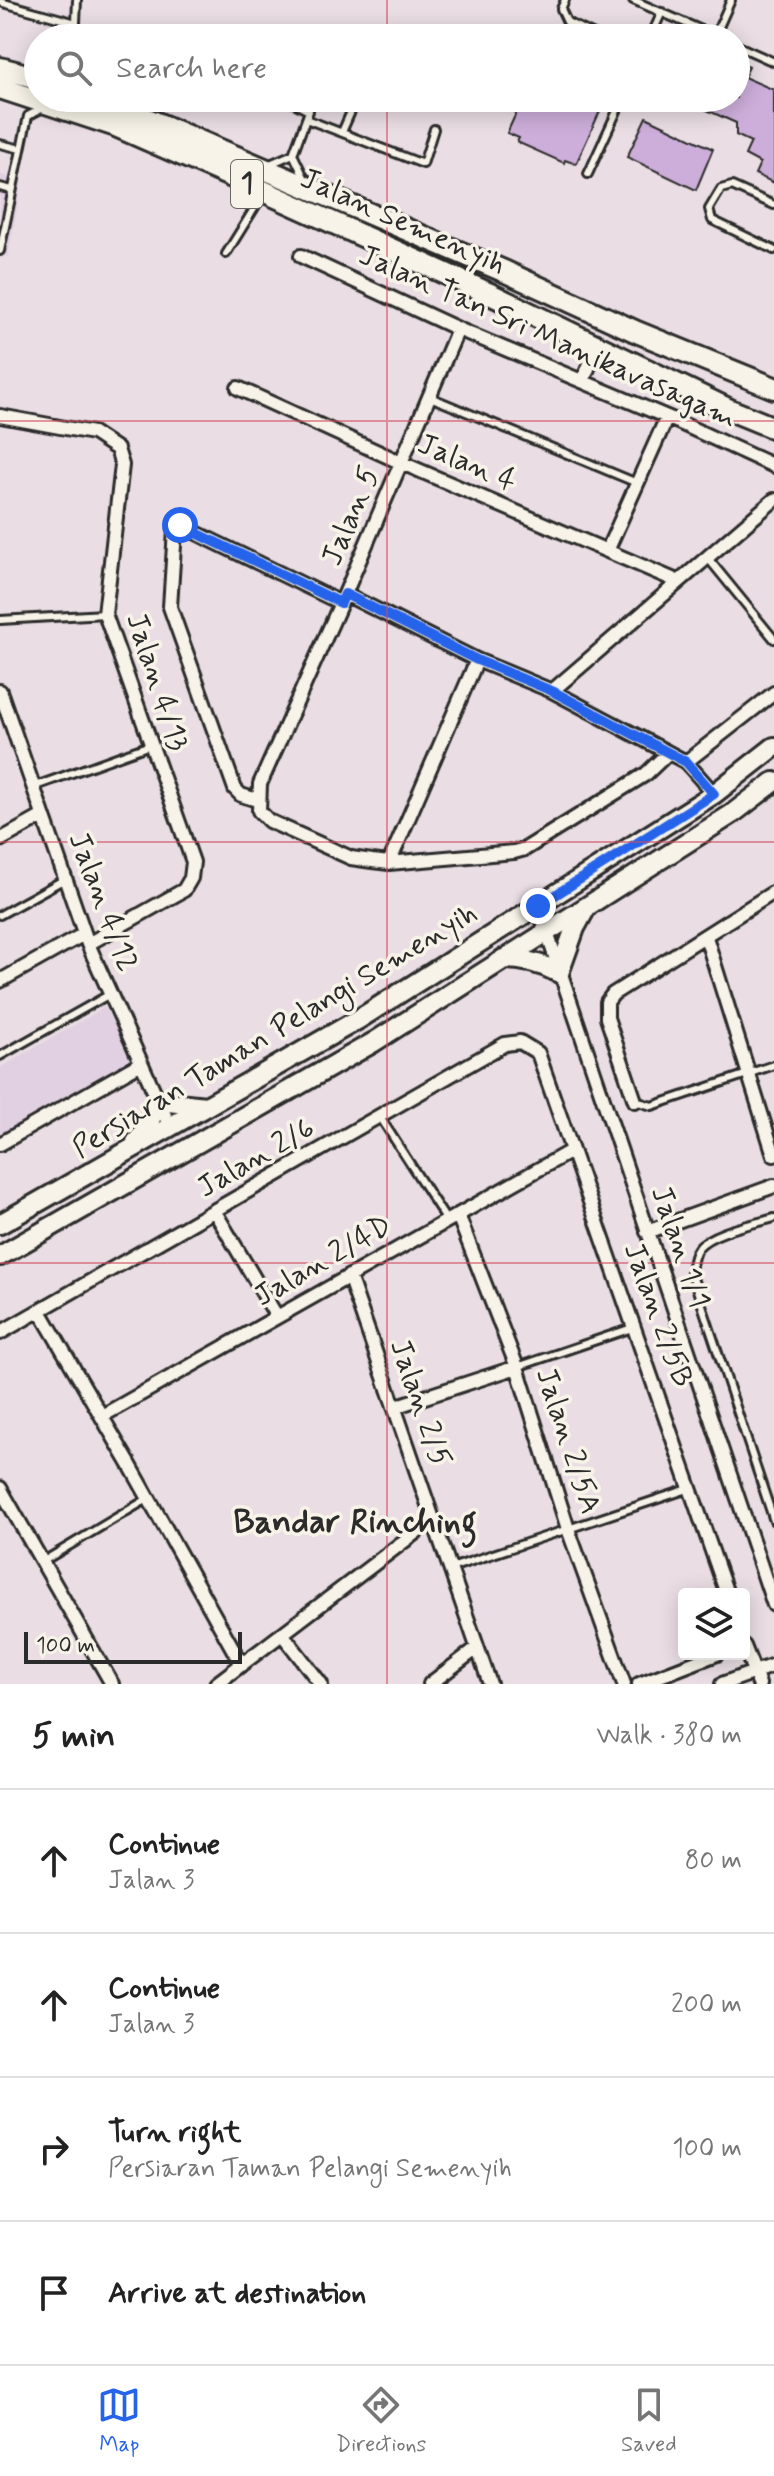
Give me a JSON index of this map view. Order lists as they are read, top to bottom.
{
  "streets": {
    "main road": ["1", "Jalan Semenyih"],
    "street": [
      "Jalan Tan Sri Manikavasagam",
      "Jalan 4",
      "Jalan 5",
      "Jalan 4/13",
      "Jalan 4/12",
      "Persiaran Taman Pelangi Semenyih",
      "Jalan 2/6",
      "Jalan 1/1",
      "Jalan 2/4D",
      "Jalan 2/5B",
      "Jalan 2/5",
      "Jalan 2/5A"
    ]
  },
  "crossings": [
    ["Jalan Tan Sri Manikavasagam", "Jalan 5"],
    ["Jalan 4", "Jalan 5"],
    ["Jalan 4/13", "Jalan 4/12"],
    ["Jalan 4/12", "Persiaran Taman Pelangi Semenyih"],
    ["Persiaran Taman Pelangi Semenyih", "Jalan 1/1"],
    ["Jalan 2/6", "Jalan 2/5B"],
    ["Jalan 2/4D", "Jalan 2/5B"],
    ["Jalan 2/4D", "Jalan 2/5"],
    ["Jalan 2/4D", "Jalan 2/5A"]
  ],
  "districts": ["Bandar Rinching"],
  "scale_bar": "100 m",
  "page": {
    "search": "Search here",
    "scale": "100 m",
    "heading": ["5 min", "Walk · 380 m"],
    "list": [
      ["Continue", "Jalan 3", "80 m"],
      ["Continue", "Jalan 3", "200 m"],
      ["Turn right", "Persiaran Taman Pelangi Semenyih", "100 m"],
      "Arrive at destination"
    ],
    "nav": ["Map", "Directions", "Saved"]
  }
}
